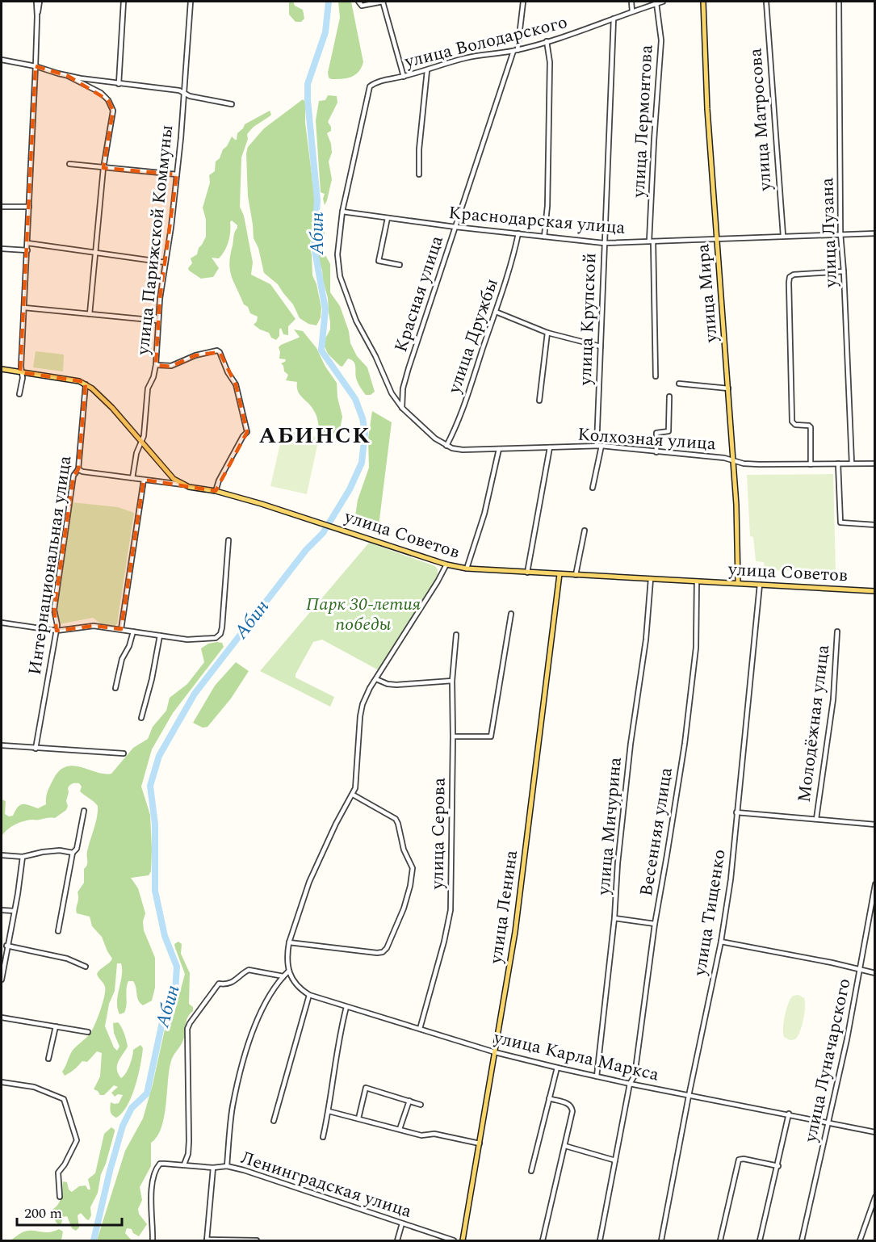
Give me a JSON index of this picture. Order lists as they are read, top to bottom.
{
  "streets": {
    "main road": ["улица Мира", "улица Советов", "улица Ленина"],
    "street": [
      "улица Володарского",
      "улица Матросова",
      "улица Лермонтова",
      "Краснодарская улица",
      "улица Лузана",
      "улица Парижской Коммуны",
      "Красная улица",
      "улица Крупской",
      "улица Дружбы",
      "Колхозная улица",
      "Интернациональная улица",
      "Молодёжная улица",
      "улица Мичурина",
      "Весенняя улица",
      "улица Серова",
      "улица Тищенко",
      "улица Карла Маркса",
      "улица Луначарского",
      "Ленинградская улица"
    ]
  },
  "crossings": [
    ["улица Володарского", "улица Лермонтова"],
    ["улица Володарского", "Красная улица"],
    ["улица Володарского", "улица Крупской"],
    ["улица Володарского", "Колхозная улица"],
    ["улица Матросова", "Краснодарская улица"],
    ["улица Лермонтова", "Краснодарская улица"],
    ["Краснодарская улица", "улица Лузана"],
    ["Краснодарская улица", "улица Мира"],
    ["Краснодарская улица", "Красная улица"],
    ["Краснодарская улица", "улица Крупской"],
    ["Краснодарская улица", "улица Дружбы"],
    ["Краснодарская улица", "Колхозная улица"],
    ["улица Лузана", "Колхозная улица"],
    ["улица Мира", "Колхозная улица"],
    ["улица Мира", "улица Советов"],
    ["Красная улица", "Колхозная улица"],
    ["улица Крупской", "Колхозная улица"],
    ["улица Дружбы", "Колхозная улица"],
    ["улица Советов", "улица Мичурина"],
    ["улица Советов", "Весенняя улица"],
    ["улица Советов", "улица Ленина"],
    ["улица Советов", "улица Тищенко"],
    ["улица Мичурина", "улица Карла Маркса"],
    ["Весенняя улица", "улица Карла Маркса"],
    ["улица Серова", "улица Карла Маркса"],
    ["улица Ленина", "улица Карла Маркса"],
    ["улица Тищенко", "улица Карла Маркса"],
    ["улица Карла Маркса", "улица Луначарского"]
  ],
  "districts": ["АБИНСК"],
  "water": ["Абин"],
  "parks": ["Парк 30-летия победы"],
  "scale_bar": "200 m"
}
